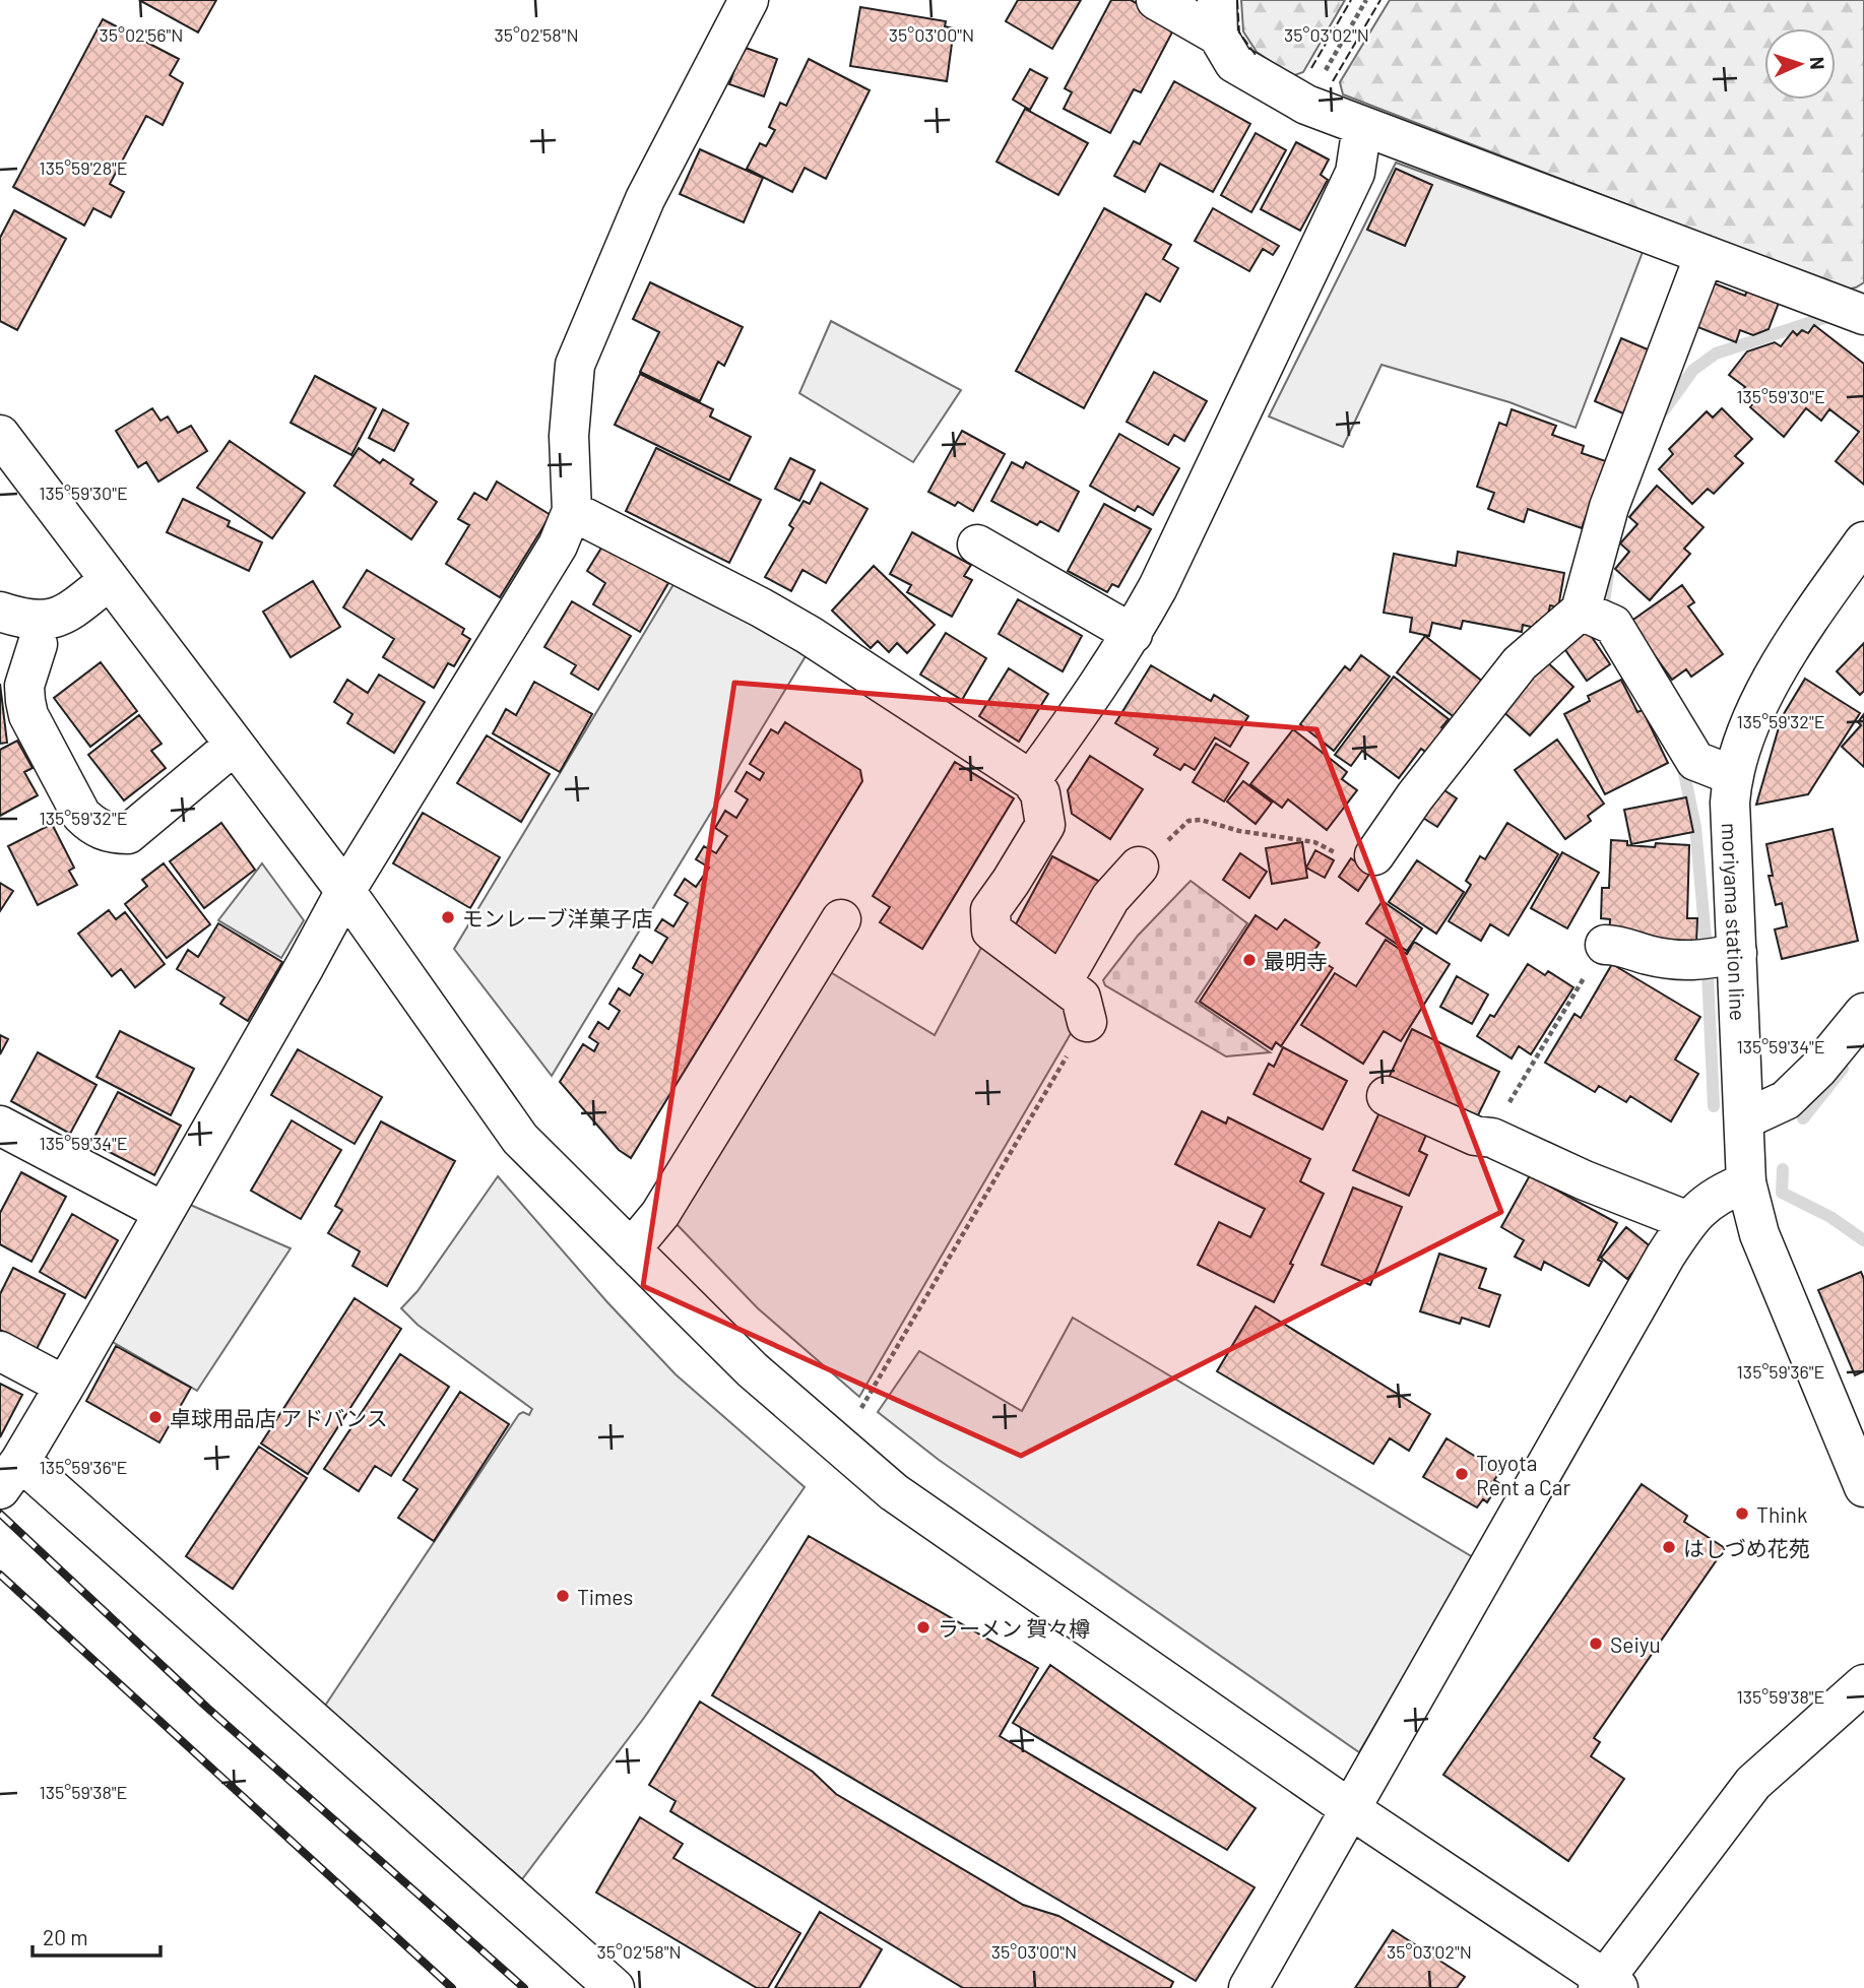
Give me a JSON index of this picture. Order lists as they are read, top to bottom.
{
  "streets": {
    "street": ["moriyama station line"]
  },
  "places": [
    "モンレーブ洋菓子店",
    "最明寺",
    "卓球用品店 アドバンス",
    "Toyota Rent a Car",
    "Think",
    "はしづめ花苑",
    "Times",
    "ラーメン 賀々樽",
    "Seiyu"
  ],
  "scale_bar": "20 m",
  "north": "right",
  "coordinates": [
    "35°02'56\"N",
    "35°02'58\"N",
    "35°03'00\"N",
    "35°03'02\"N",
    "135°59'28\"E",
    "135°59'30\"E",
    "135°59'32\"E",
    "135°59'34\"E",
    "135°59'36\"E",
    "135°59'38\"E"
  ]
}
